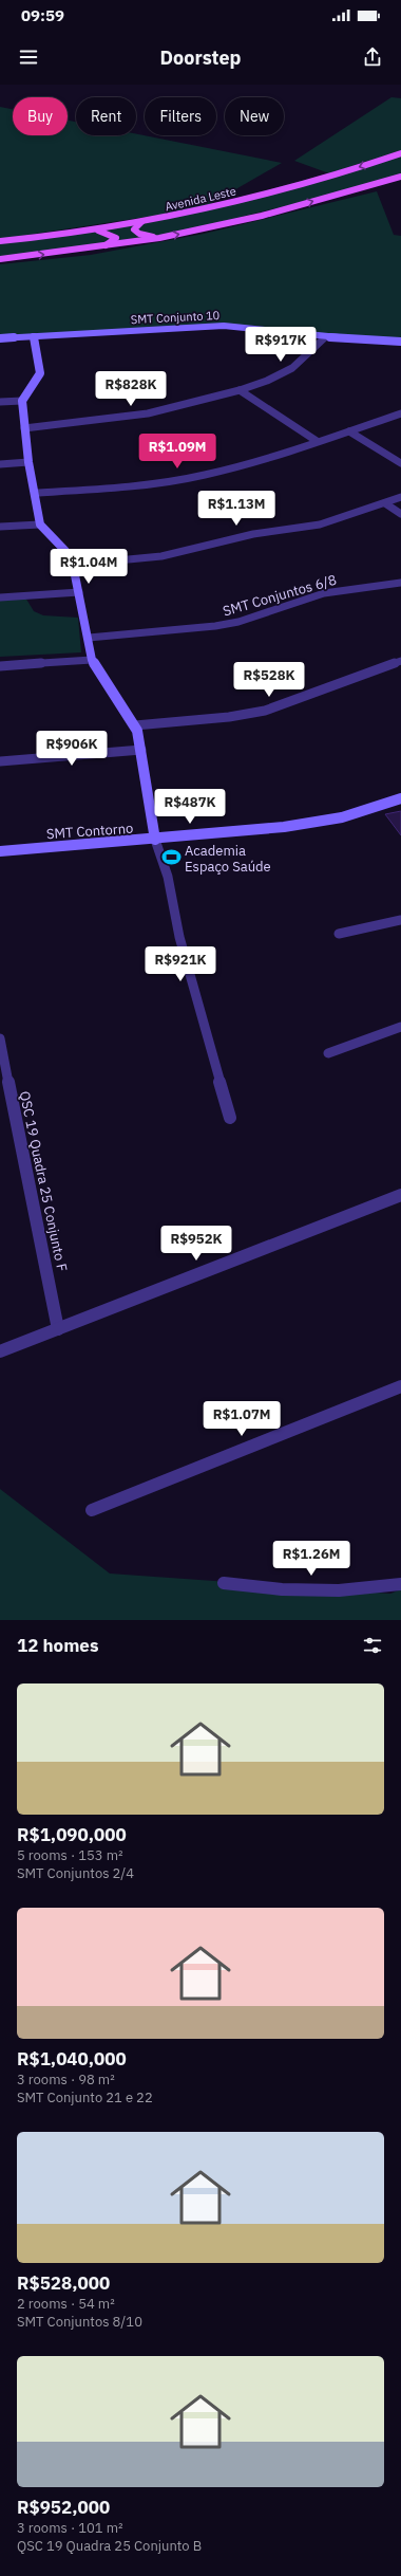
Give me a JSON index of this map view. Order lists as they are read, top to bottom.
{
  "streets": {
    "main road": ["Avenida Leste"],
    "street": [
      "SMT Conjunto 10",
      "SMT Conjuntos 6/8",
      "SMT Contorno",
      "QSC 19 Quadra 25 Conjunto F"
    ]
  },
  "places": {
    "sports": ["Academia Espaço Saúde"]
  },
  "page": {
    "status": "09:59",
    "header": "Doorstep",
    "chip": [
      "Buy",
      "Rent",
      "Filters",
      "New"
    ],
    "price": [
      "R$917K",
      "R$828K",
      "R$1.09M",
      "R$1.13M",
      "R$1.04M",
      "R$528K",
      "R$906K",
      "R$487K",
      "R$921K",
      "R$952K",
      "R$1.07M",
      "R$1.26M"
    ],
    "heading": "12 homes",
    "list": [
      {
        "name": "R$1,090,000",
        "note": "5 rooms · 153 m² · SMT Conjuntos 2/4"
      },
      {
        "name": "R$1,040,000",
        "note": "3 rooms · 98 m² · SMT Conjunto 21 e 22"
      },
      {
        "name": "R$528,000",
        "note": "2 rooms · 54 m² · SMT Conjuntos 8/10"
      },
      {
        "name": "R$952,000",
        "note": "3 rooms · 101 m² · QSC 19 Quadra 25 Conjunto B"
      }
    ]
  }
}
